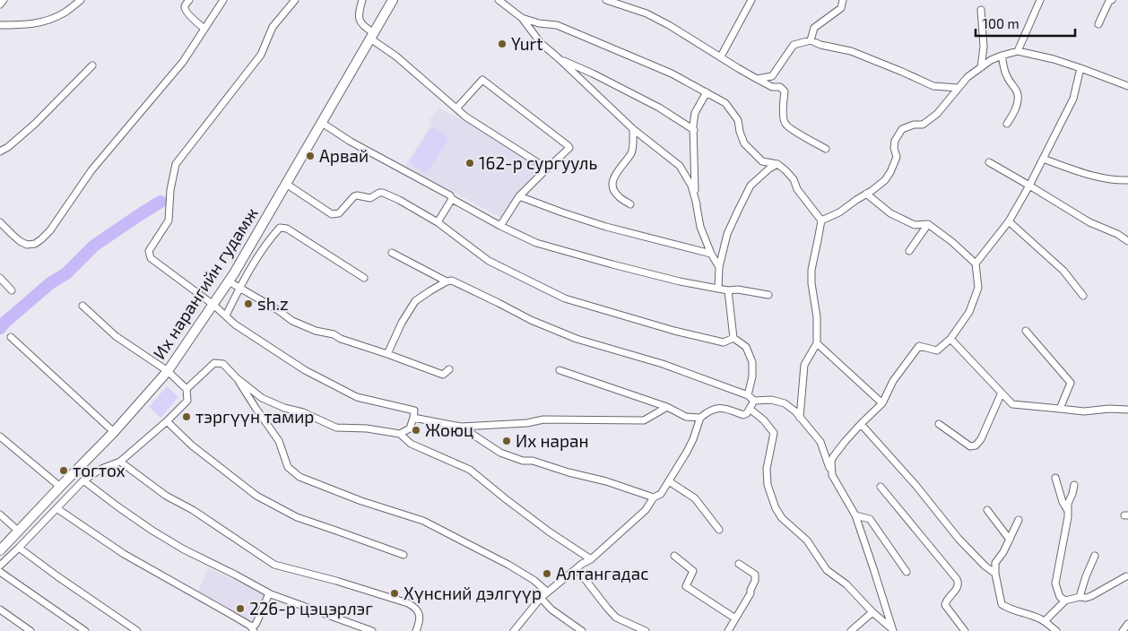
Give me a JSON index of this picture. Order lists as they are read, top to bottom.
{
  "streets": {
    "main road": ["Их нарангийн гудамж"]
  },
  "places": [
    "Yurt",
    "Арвай",
    "162-р сургууль",
    "sh.z",
    "тэргүүн тамир",
    "Жоюц",
    "Их наран",
    "тогтох",
    "Алтангадас",
    "Хүнсний дэлгүүр",
    "226-р цэцэрлэг"
  ],
  "scale_bar": "100 m"
}
